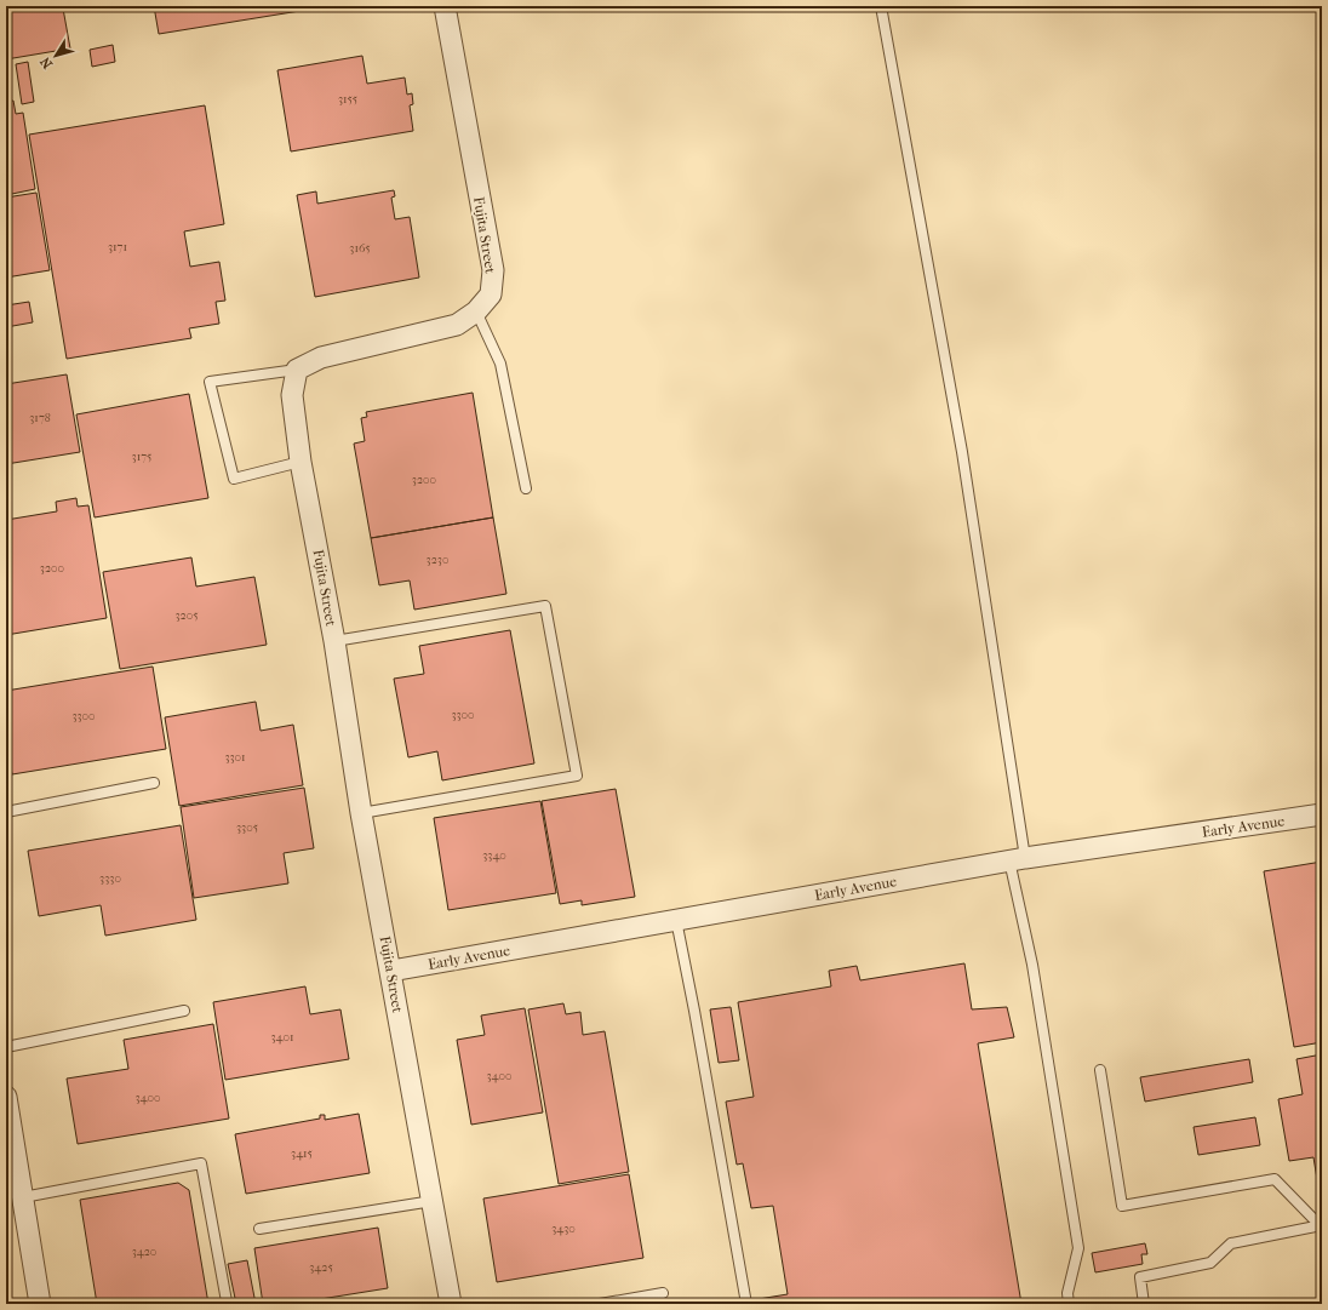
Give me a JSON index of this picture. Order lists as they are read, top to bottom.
{
  "streets": {
    "street": ["Fujita Street", "Early Avenue"]
  },
  "crossings": [
    ["Fujita Street", "Early Avenue"]
  ],
  "house_numbers": [
    "3155",
    "3171",
    "3165",
    "3178",
    "3175",
    "3200",
    "3230",
    "3200",
    "3205",
    "3300",
    "3300",
    "3301",
    "3305",
    "3340",
    "3330",
    "3401",
    "3400",
    "3400",
    "3415",
    "3430",
    "3420",
    "3425"
  ],
  "north": "bottom left"
}
